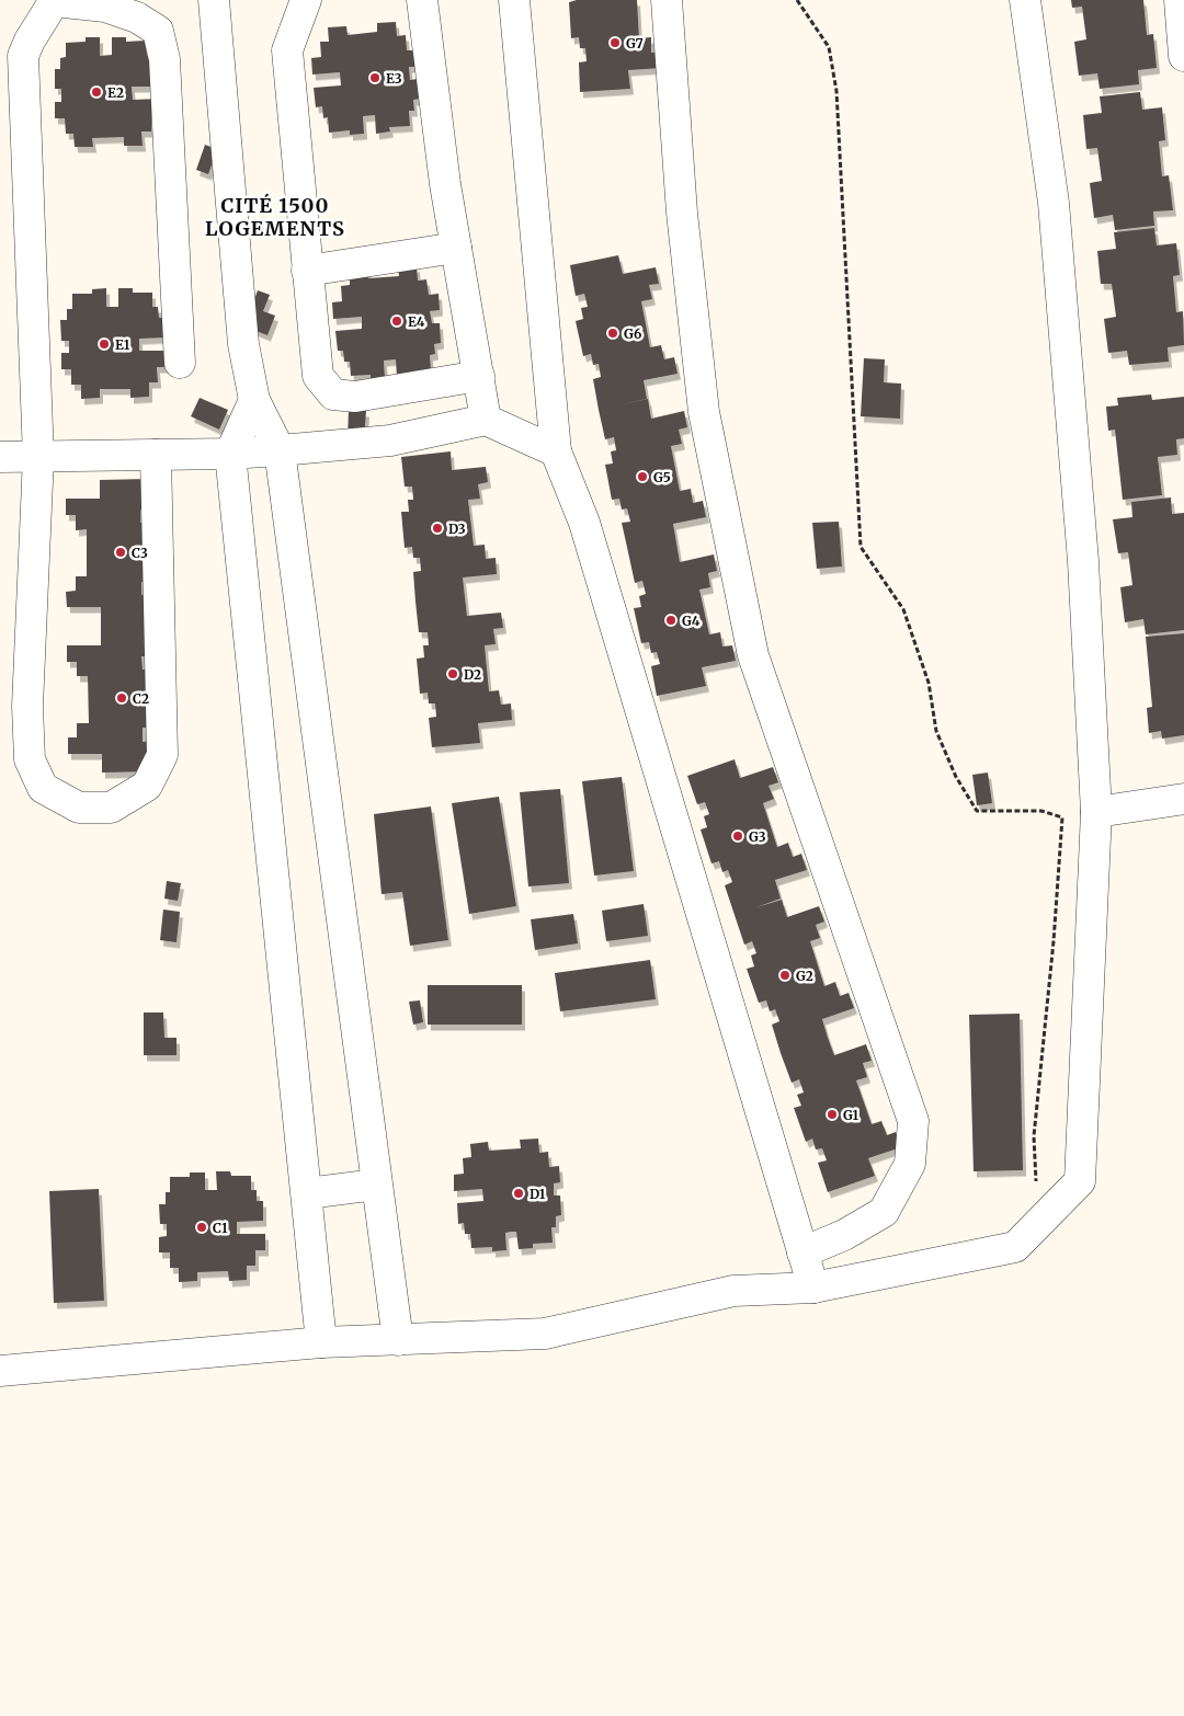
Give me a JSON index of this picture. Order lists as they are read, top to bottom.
{
  "districts": ["CITÉ 1500 LOGEMENTS"],
  "places": [
    "G7",
    "E3",
    "E2",
    "E4",
    "G6",
    "E1",
    "G5",
    "D3",
    "C3",
    "G4",
    "D2",
    "C2",
    "G3",
    "G2",
    "G1",
    "D1",
    "C1"
  ]
}
